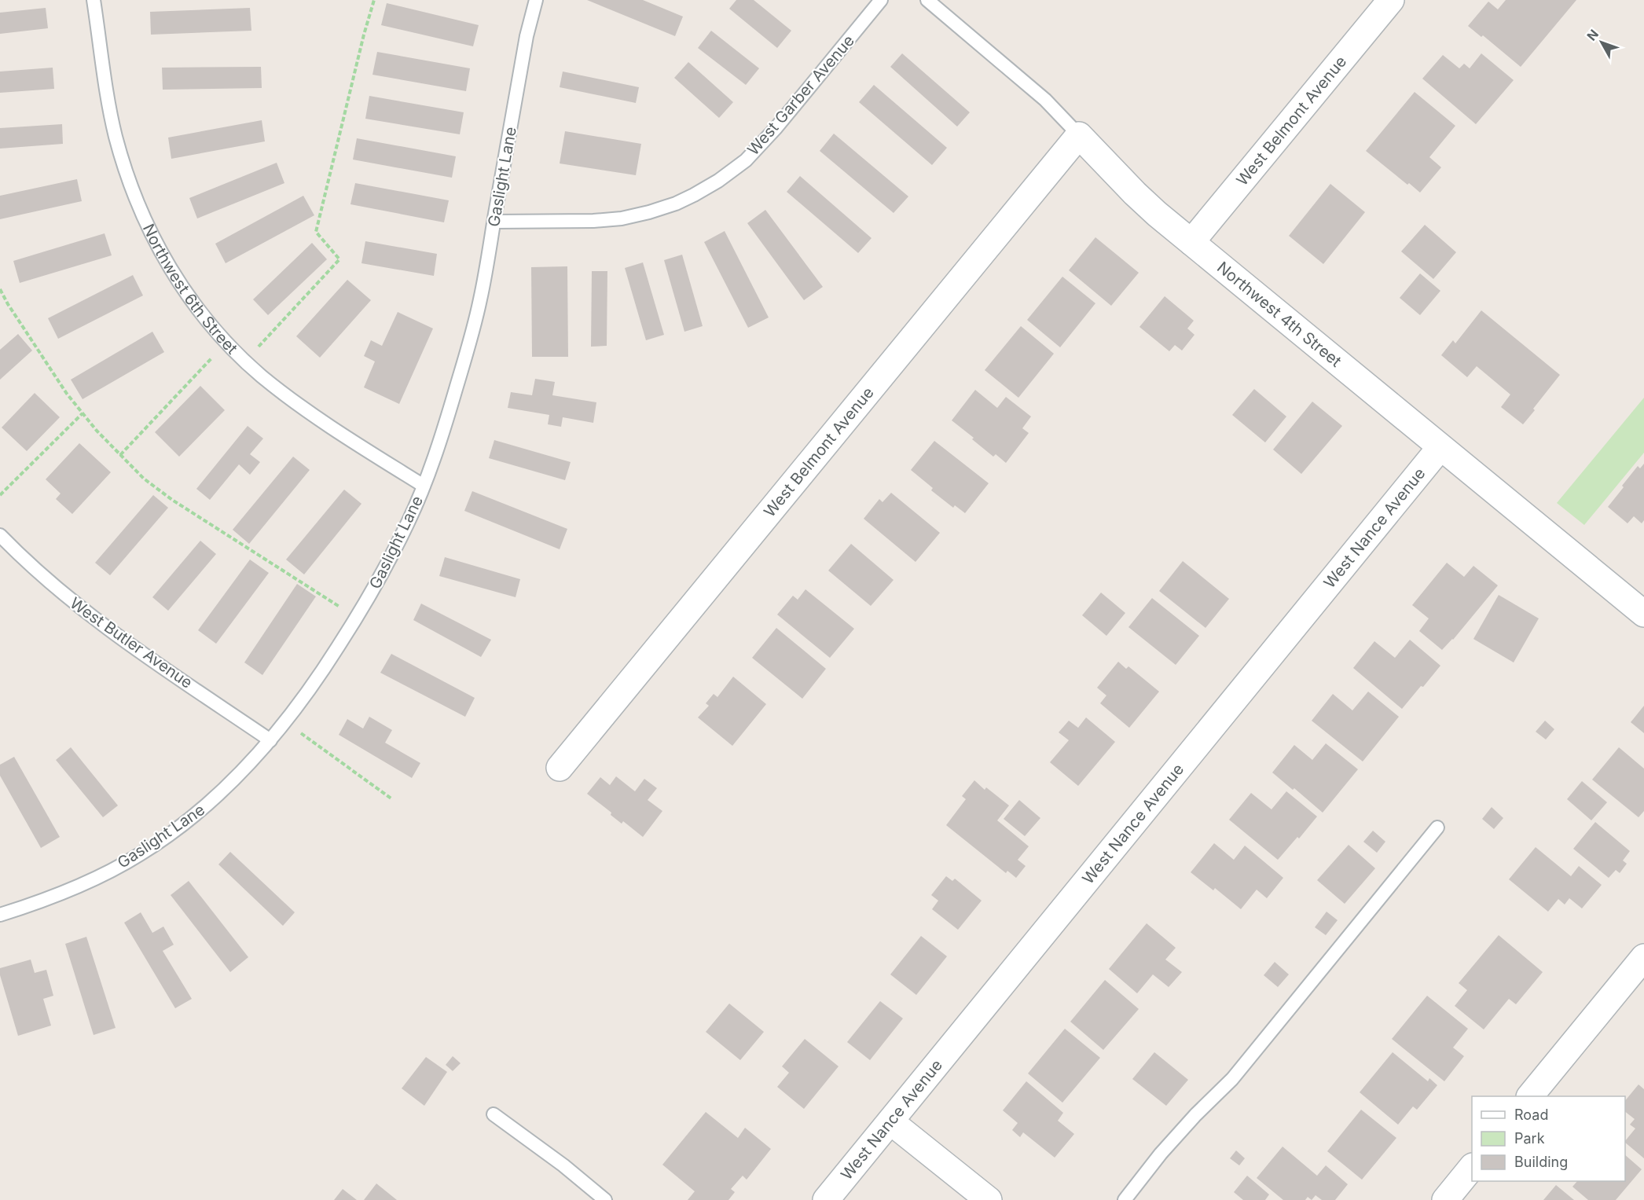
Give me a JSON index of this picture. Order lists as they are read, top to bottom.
{
  "streets": {
    "street": ["West Belmont Avenue", "Northwest 4th Street", "West Nance Avenue"],
    "lane": [
      "West Garber Avenue",
      "Gaslight Lane",
      "Northwest 6th Street",
      "West Butler Avenue"
    ]
  },
  "crossings": [
    ["West Garber Avenue", "Gaslight Lane"],
    ["West Belmont Avenue", "Northwest 4th Street"],
    ["Gaslight Lane", "Northwest 6th Street"],
    ["Gaslight Lane", "West Butler Avenue"],
    ["Northwest 4th Street", "West Nance Avenue"]
  ],
  "legend": ["Road", "Park", "Building"],
  "north": "top left"
}
